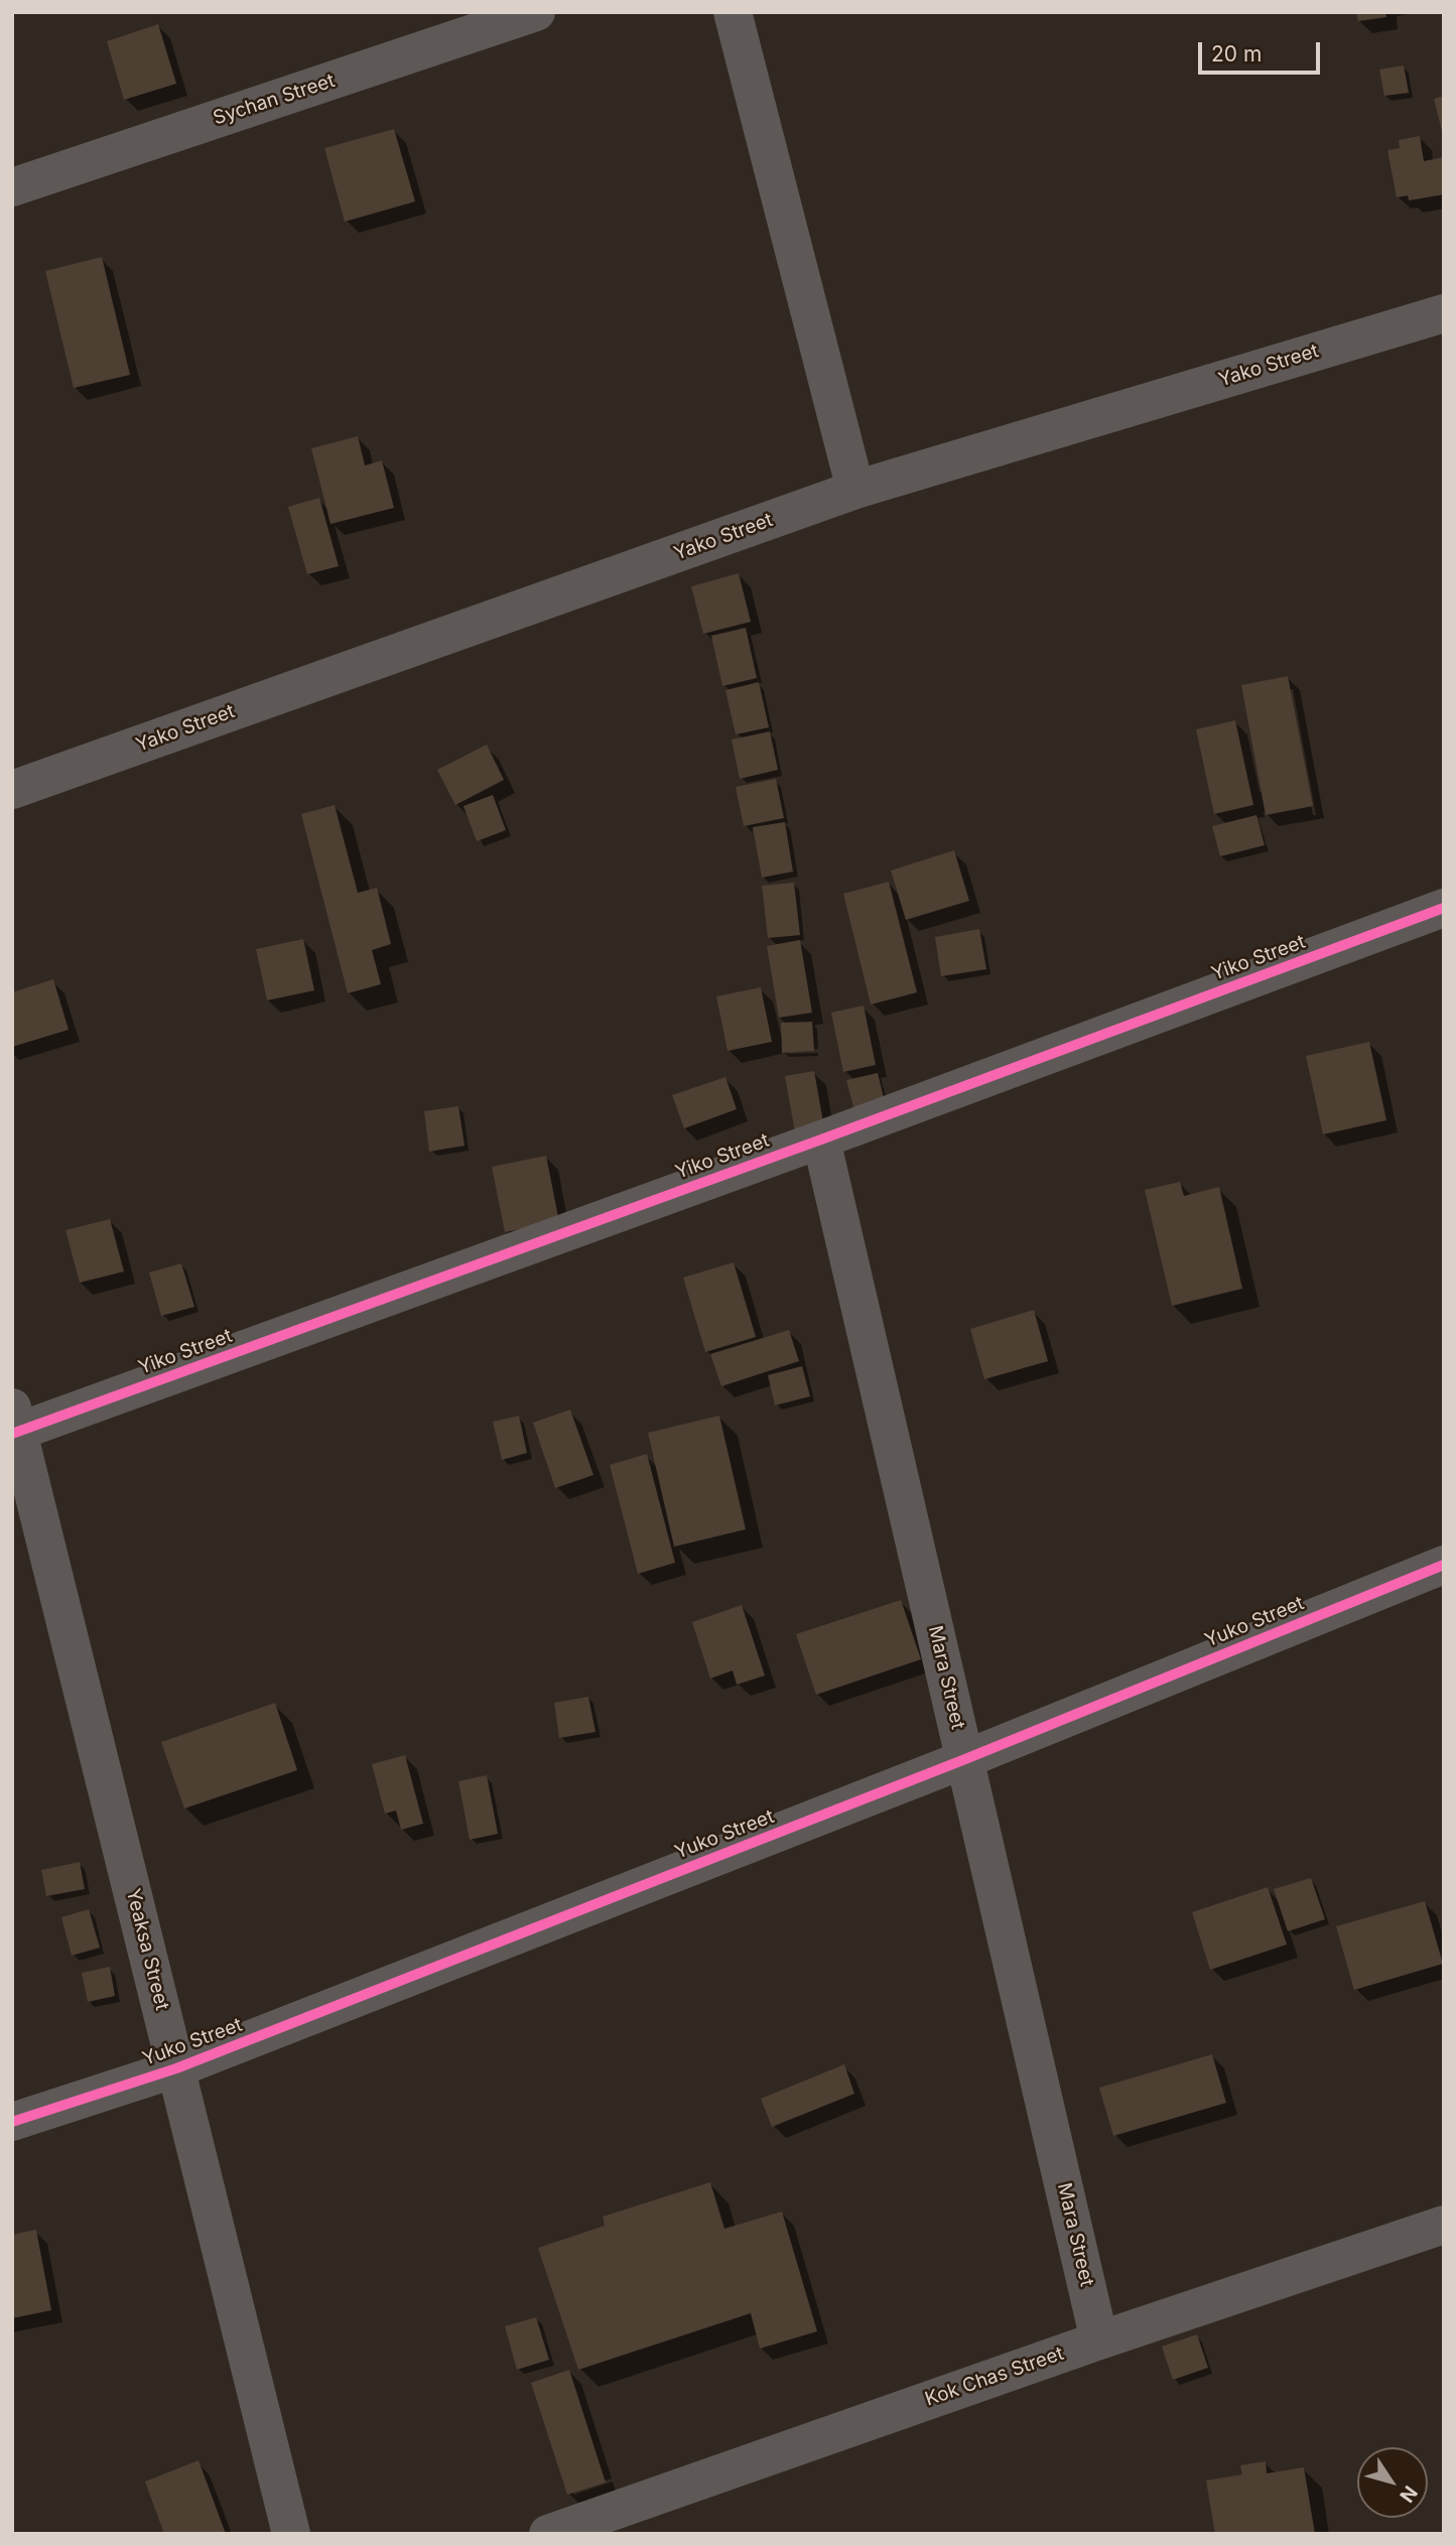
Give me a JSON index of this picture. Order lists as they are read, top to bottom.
{
  "streets": {
    "street": [
      "Sychan Street",
      "Yako Street",
      "Yiko Street",
      "Yuko Street",
      "Mara Street",
      "Yeaksa Street",
      "Kok Chas Street"
    ]
  },
  "crossings": [
    ["Yiko Street", "Mara Street"],
    ["Yiko Street", "Yeaksa Street"],
    ["Yuko Street", "Mara Street"],
    ["Yuko Street", "Yeaksa Street"],
    ["Mara Street", "Kok Chas Street"]
  ],
  "scale_bar": "20 m",
  "north": "bottom right"
}
